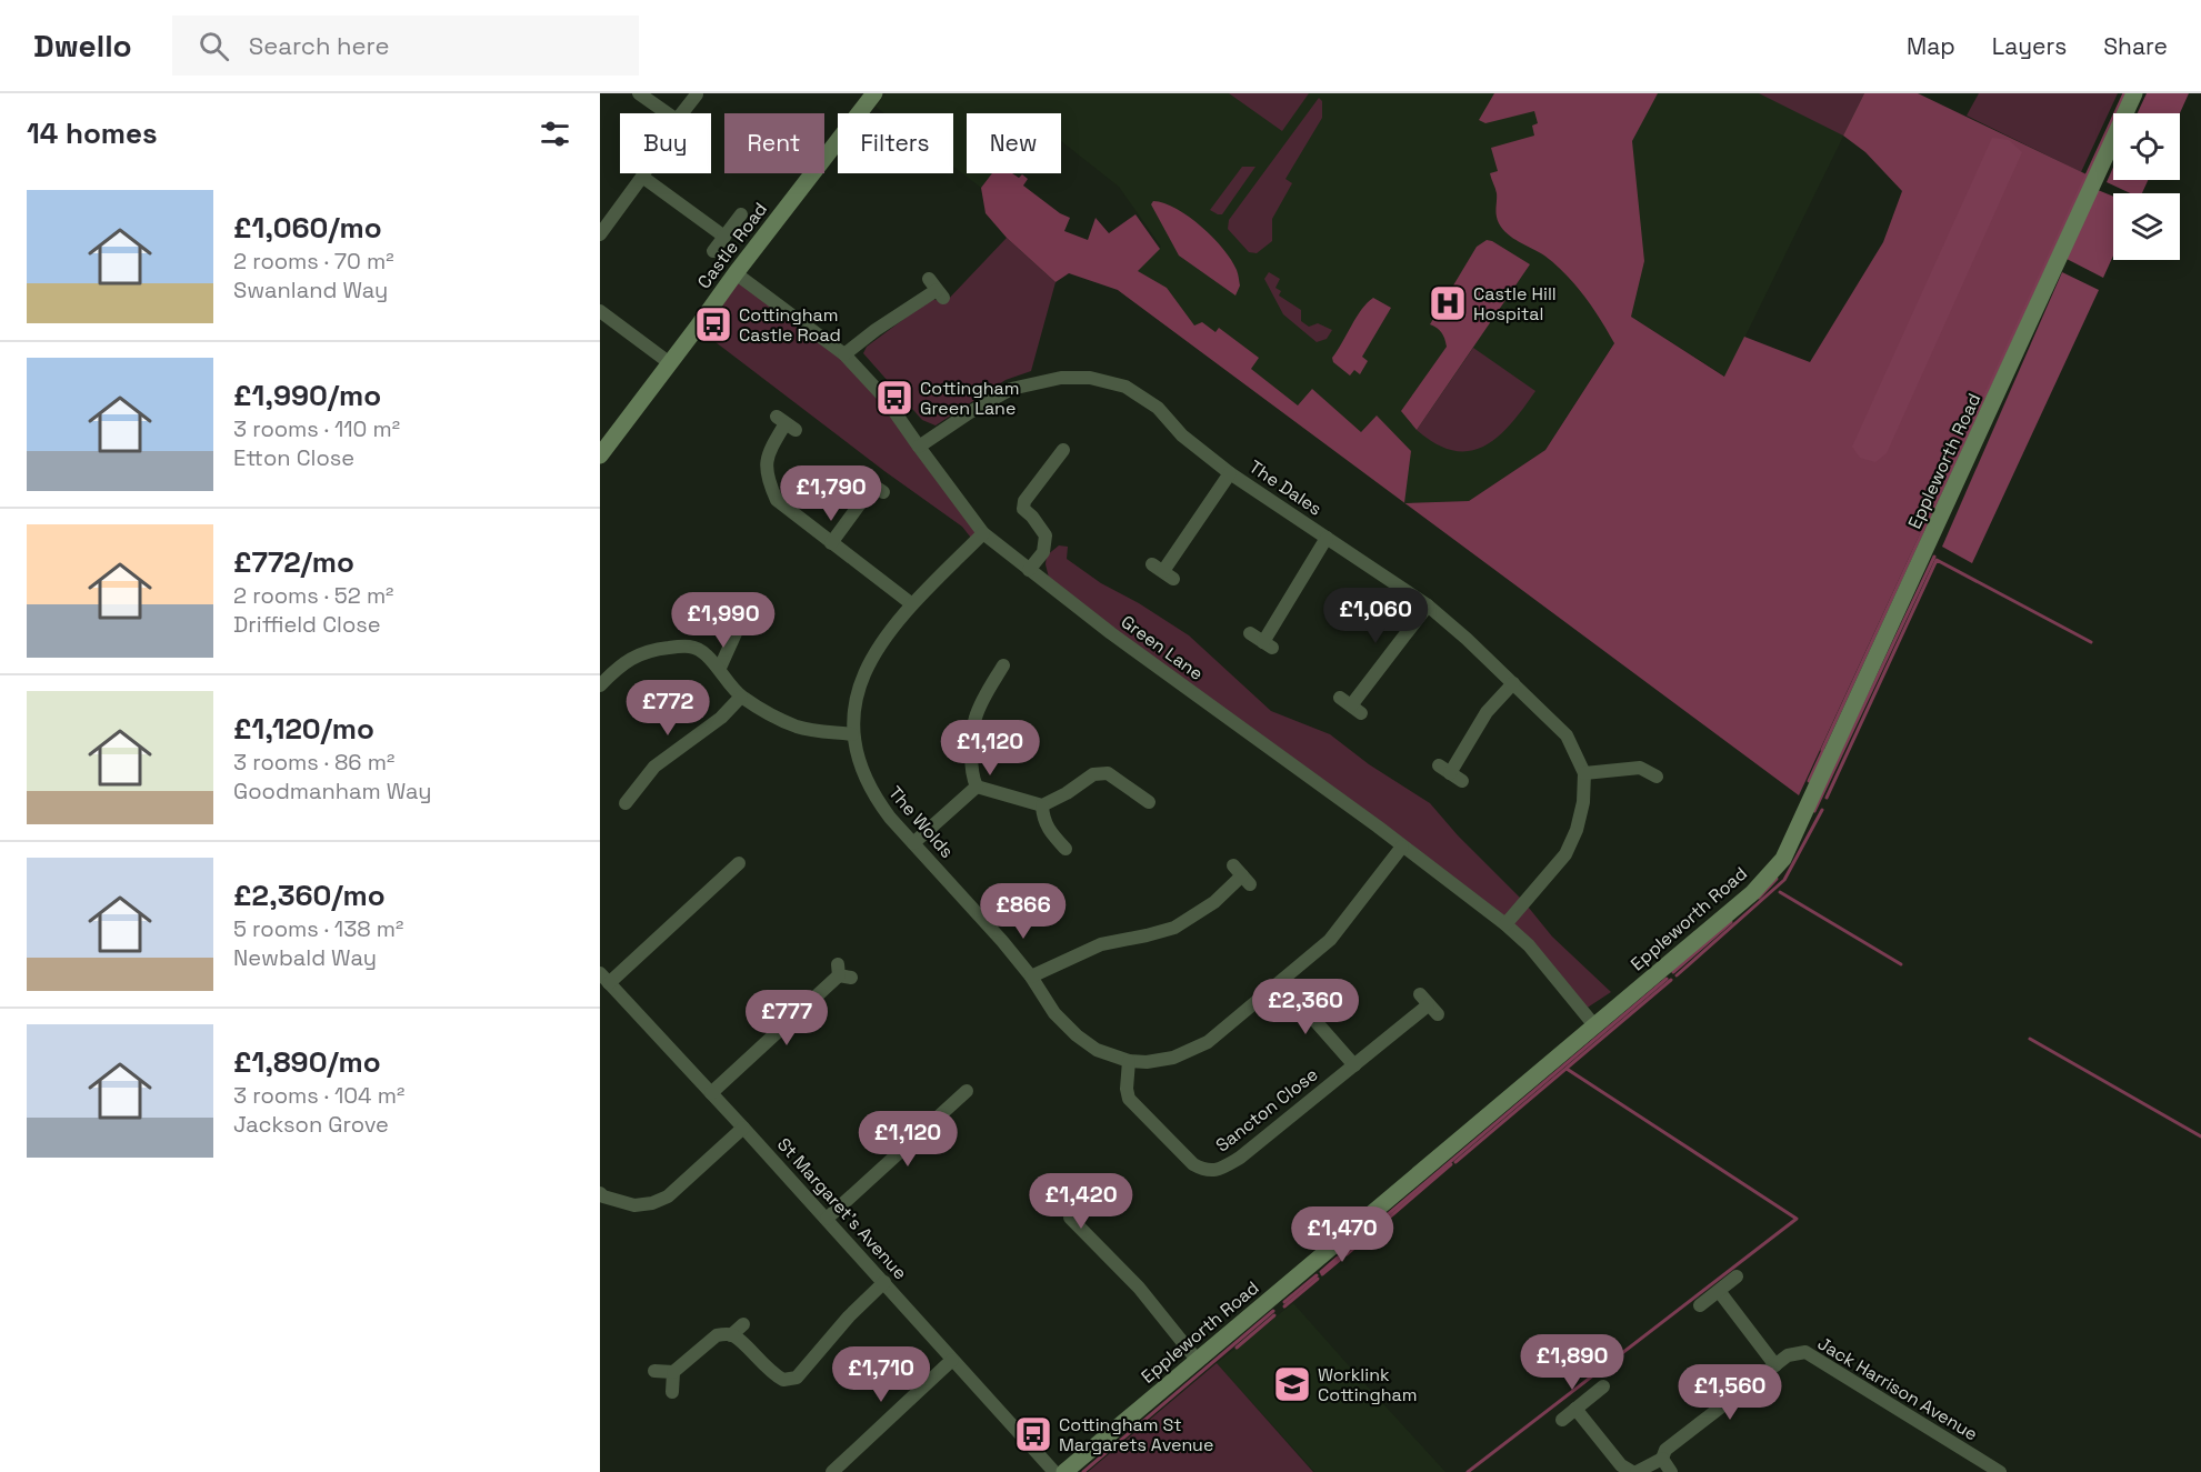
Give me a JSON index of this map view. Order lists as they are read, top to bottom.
{
  "streets": {
    "street": [
      "Castle Road",
      "Eppleworth Road",
      "The Dales",
      "Green Lane",
      "The Wolds",
      "Sancton Close",
      "St Margaret's Avenue",
      "Jack Harrison Avenue"
    ]
  },
  "crossings": [
    ["Castle Road", "Green Lane"],
    ["Eppleworth Road", "Green Lane"],
    ["The Dales", "Green Lane"],
    ["Green Lane", "The Wolds"],
    ["The Wolds", "Sancton Close"]
  ],
  "places": {
    "hospital": ["Castle Hill Hospital"],
    "bus stop": ["Cottingham Castle Road", "Cottingham Green Lane", "Cottingham St Margarets Avenue"],
    "school or university": ["Worklink Cottingham"]
  },
  "page": {
    "header": "Dwello",
    "search": "Search here",
    "nav": ["Map", "Layers", "Share"],
    "heading": "14 homes",
    "chip": [
      "Buy",
      "Rent",
      "Filters",
      "New"
    ],
    "list": [
      {
        "name": "£1,060/mo",
        "note": "2 rooms · 70 m² · Swanland Way"
      },
      {
        "name": "£1,990/mo",
        "note": "3 rooms · 110 m² · Etton Close"
      },
      {
        "name": "£772/mo",
        "note": "2 rooms · 52 m² · Driffield Close"
      },
      {
        "name": "£1,120/mo",
        "note": "3 rooms · 86 m² · Goodmanham Way"
      },
      {
        "name": "£2,360/mo",
        "note": "5 rooms · 138 m² · Newbald Way"
      },
      {
        "name": "£1,890/mo",
        "note": "3 rooms · 104 m² · Jackson Grove"
      }
    ],
    "price": [
      "£1,790",
      "£1,060",
      "£1,990",
      "£772",
      "£1,120",
      "£866",
      "£2,360",
      "£777",
      "£1,120",
      "£1,420",
      "£1,470",
      "£1,890",
      "£1,710",
      "£1,560"
    ]
  }
}
